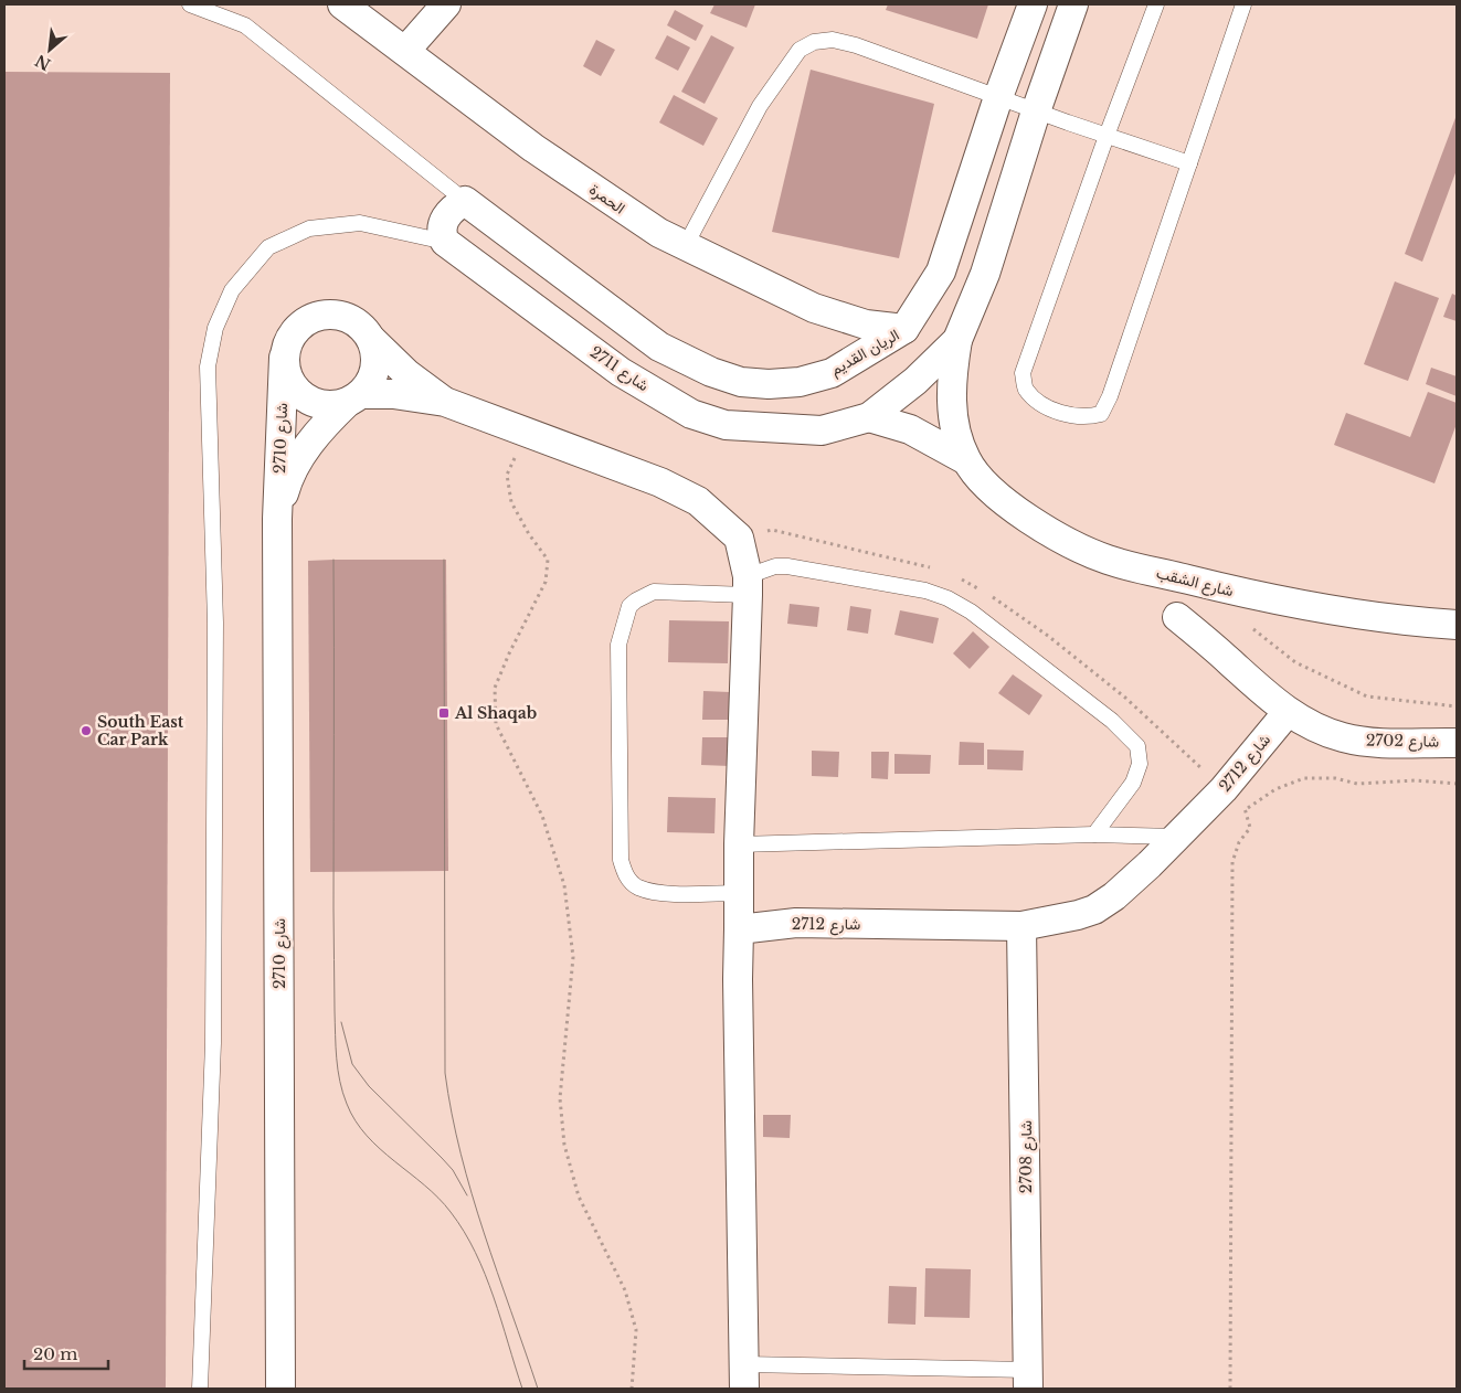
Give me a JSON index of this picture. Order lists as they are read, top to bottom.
{
  "streets": {
    "street": [
      "الحمرة",
      "الريان القديم",
      "شارع 2711",
      "شارع 2710",
      "شارع الشقب",
      "شارع 2702",
      "شارع 2712",
      "شارع 2708"
    ]
  },
  "crossings": [
    ["الحمرة", "الريان القديم"],
    ["شارع 2711", "شارع الشقب"],
    ["شارع 2702", "شارع 2712"],
    ["شارع 2712", "شارع 2708"]
  ],
  "places": {
    "transit": ["Al Shaqab"],
    "other": ["South East Car Park"]
  },
  "scale_bar": "20 m",
  "north": "bottom left"
}
